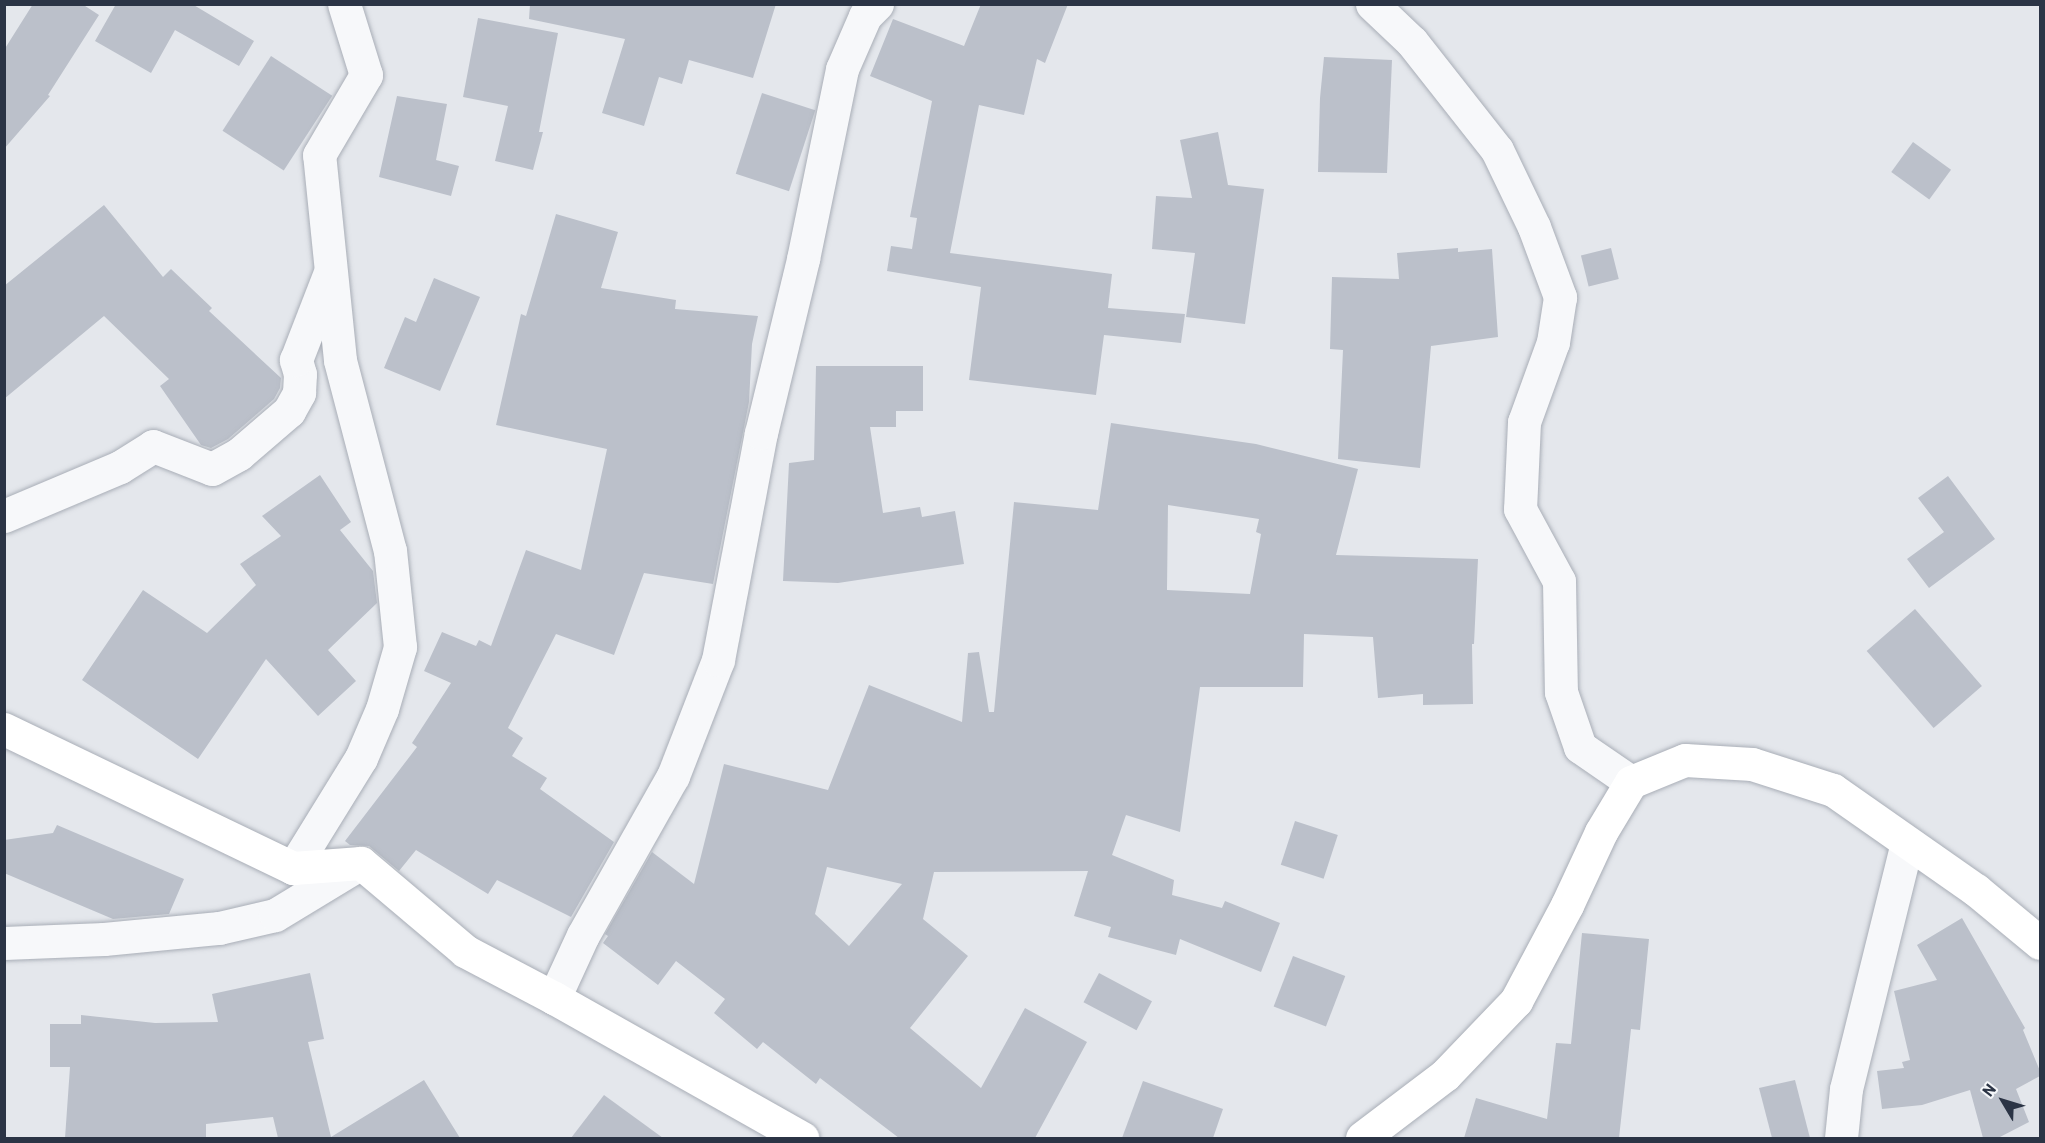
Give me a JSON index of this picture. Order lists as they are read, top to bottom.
{
  "north": "top left"
}
